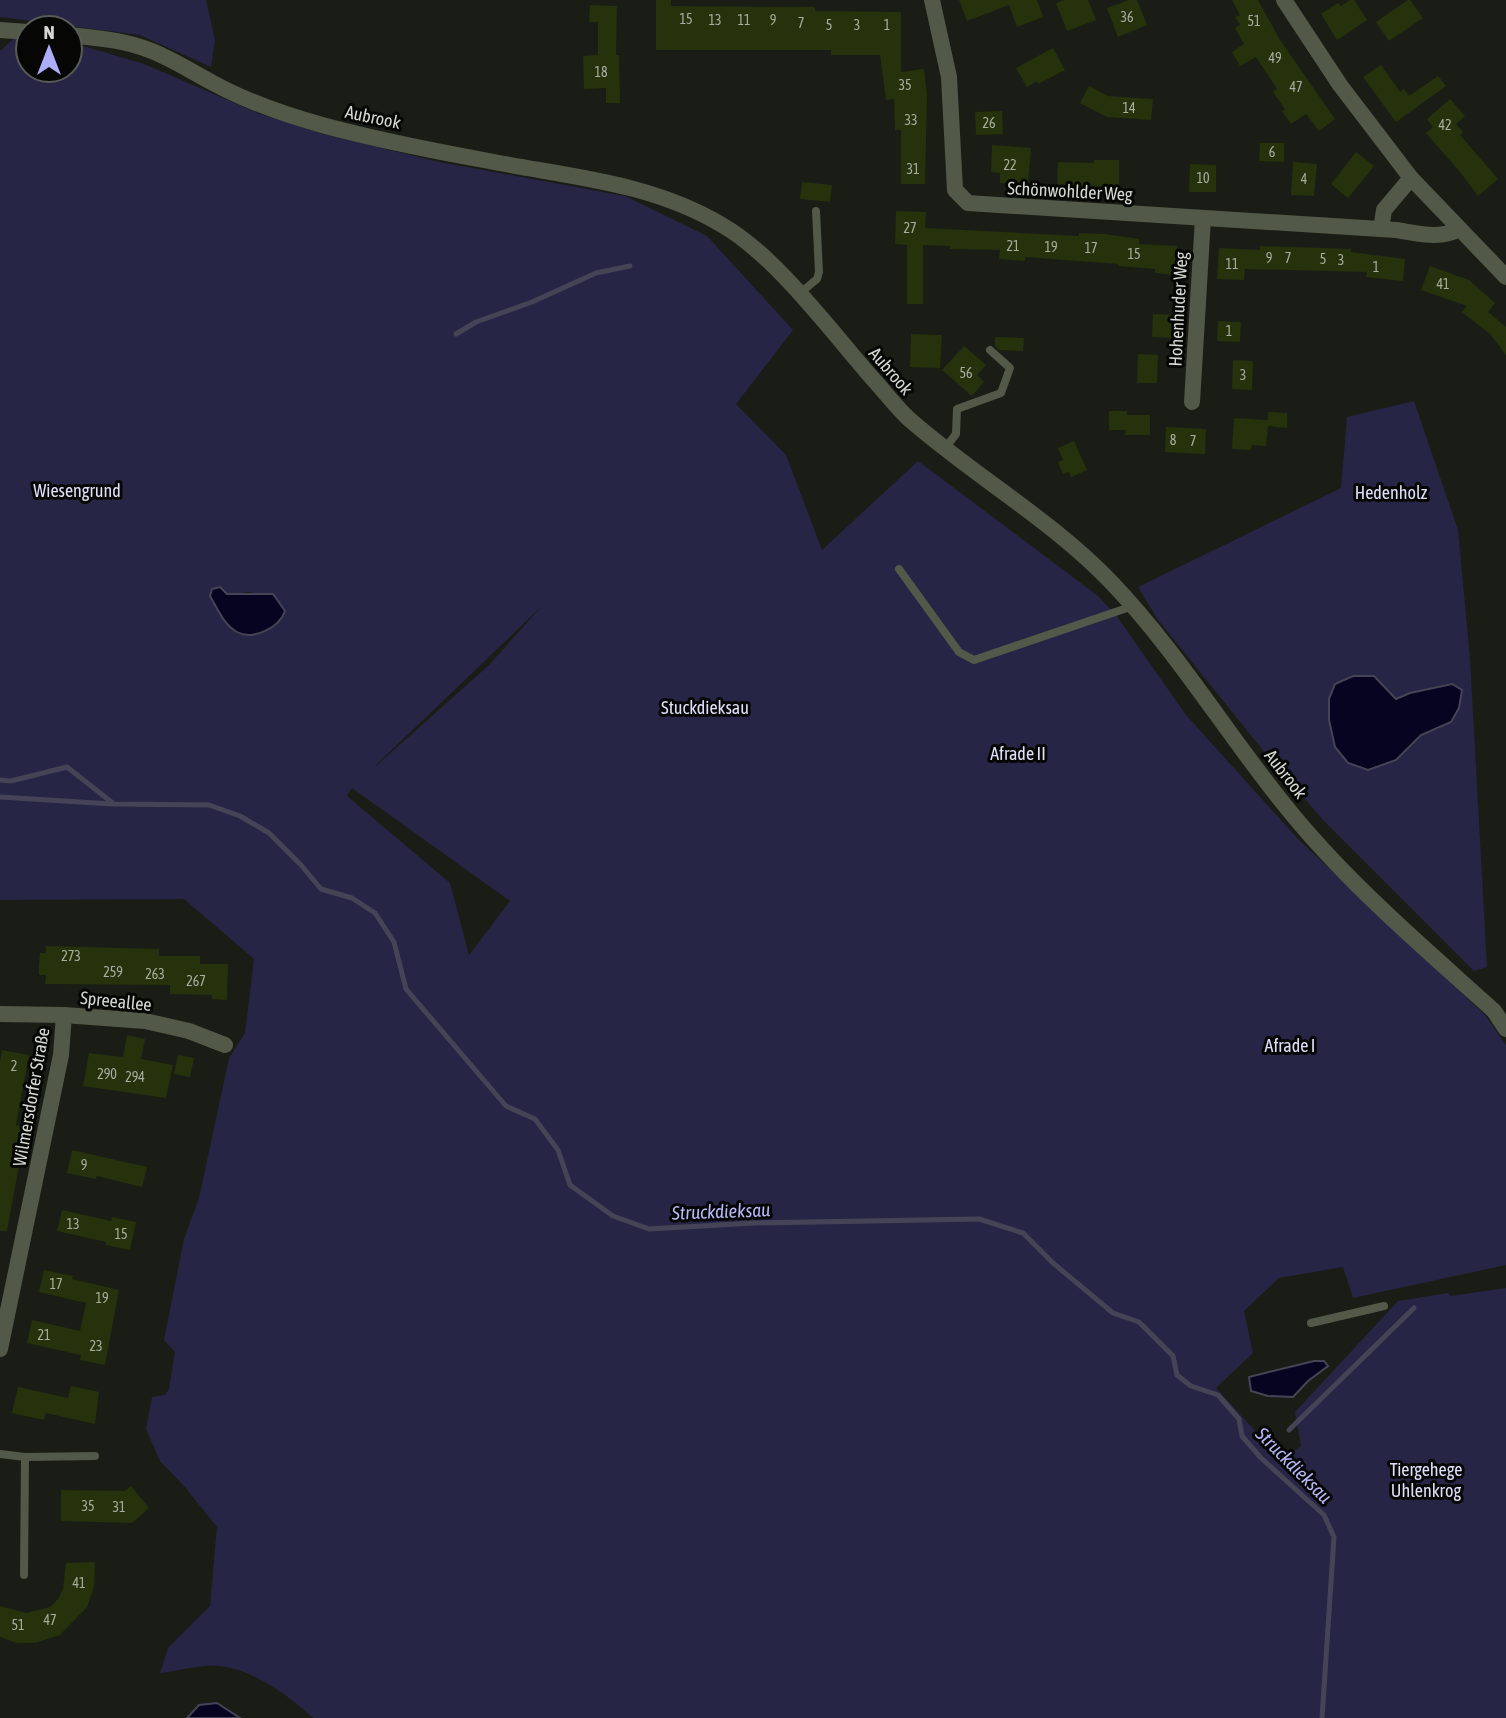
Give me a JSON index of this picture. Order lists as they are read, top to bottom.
{
  "streets": {
    "street": [
      "Aubrook",
      "Schönwohlder Weg",
      "Hohenhuder Weg",
      "Spreeallee",
      "Wilmersdorfer Straße"
    ]
  },
  "crossings": [
    ["Schönwohlder Weg", "Hohenhuder Weg"],
    ["Spreeallee", "Wilmersdorfer Straße"]
  ],
  "water": ["Struckdieksau"],
  "parks": [
    "Wiesengrund",
    "Hedenholz",
    "Stuckdieksau",
    "Afrade II",
    "Afrade I",
    "Tiergehege Uhlenkrog"
  ],
  "house_numbers": [
    "36",
    "15",
    "13",
    "11",
    "9",
    "51",
    "7",
    "5",
    "3",
    "1",
    "49",
    "18",
    "35",
    "47",
    "14",
    "33",
    "26",
    "42",
    "6",
    "22",
    "31",
    "10",
    "4",
    "27",
    "21",
    "19",
    "17",
    "15",
    "9",
    "7",
    "5",
    "3",
    "11",
    "1",
    "41",
    "1",
    "56",
    "3",
    "8",
    "7",
    "273",
    "259",
    "263",
    "267",
    "2",
    "290",
    "294",
    "9",
    "13",
    "15",
    "17",
    "19",
    "21",
    "23",
    "35",
    "31",
    "41",
    "47",
    "51"
  ],
  "north": "top"
}
